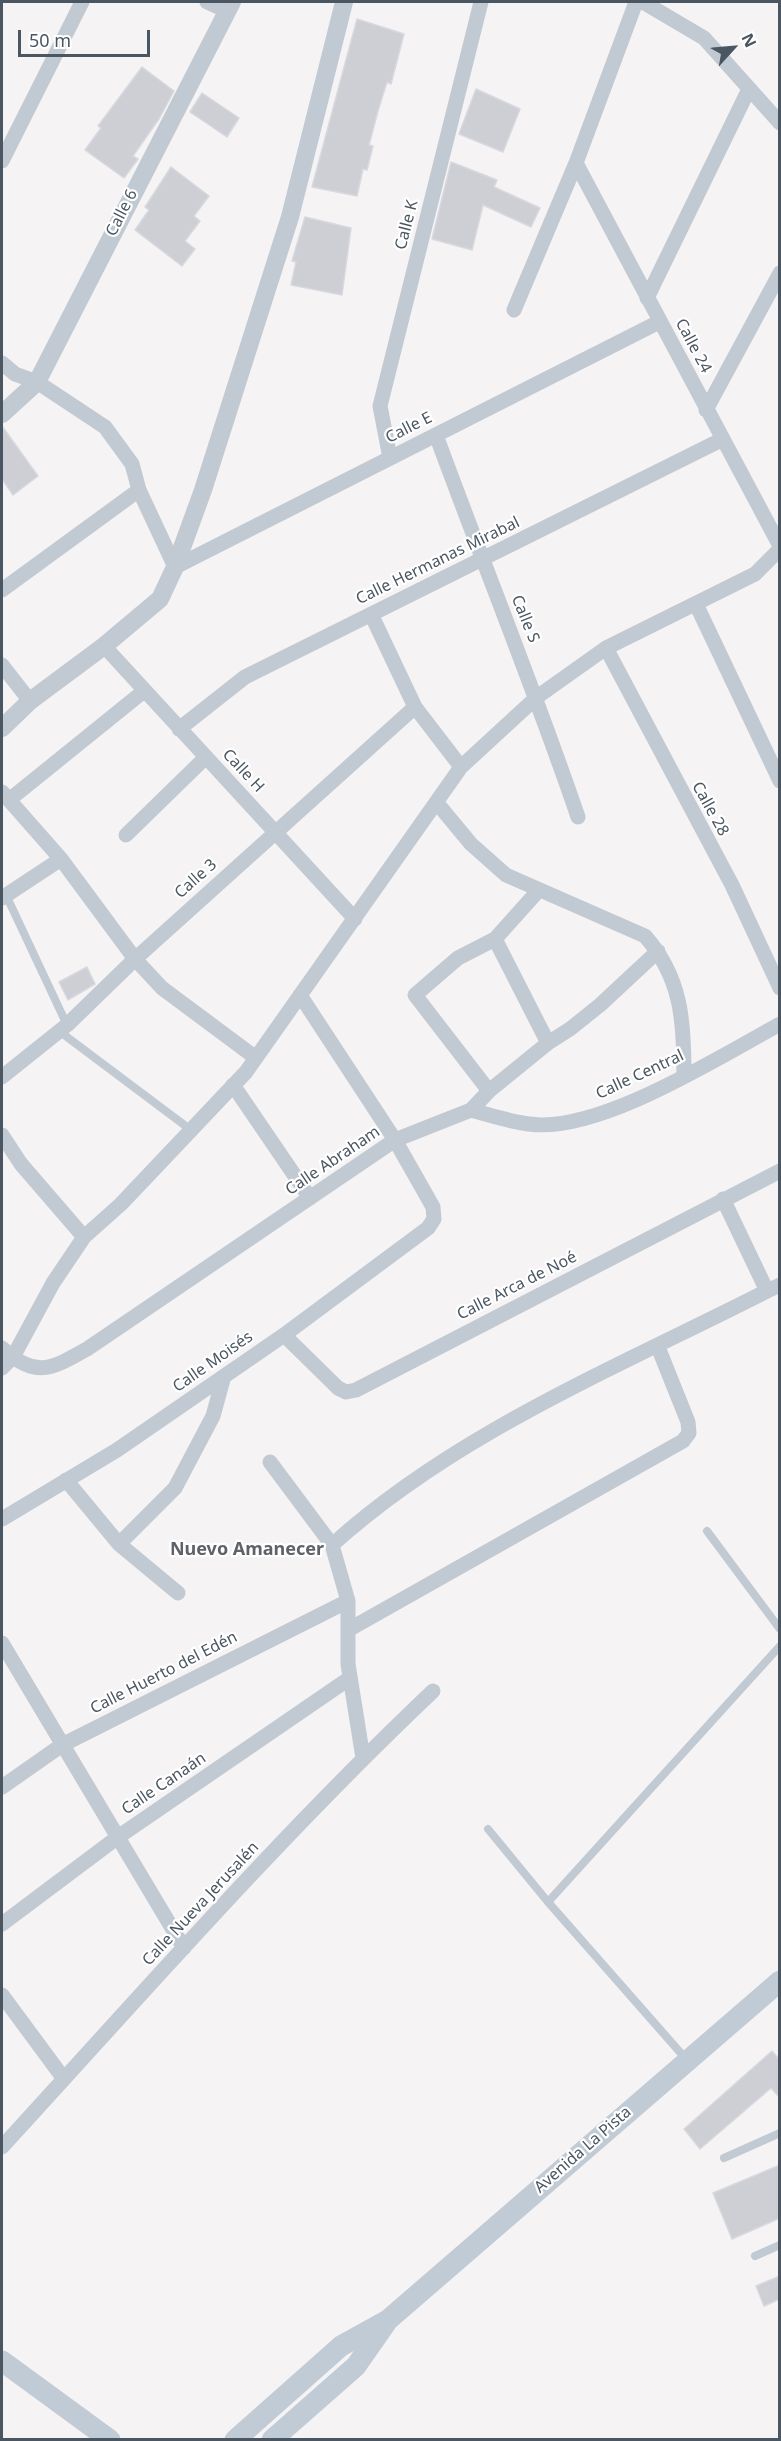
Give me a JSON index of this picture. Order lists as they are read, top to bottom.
{
  "streets": {
    "main road": ["Avenida La Pista"],
    "street": [
      "Calle 6",
      "Calle K",
      "Calle 24",
      "Calle E",
      "Calle Hermanas Mirabal",
      "Calle S",
      "Calle H",
      "Calle 28",
      "Calle 3",
      "Calle Central",
      "Calle Abraham",
      "Calle Arca de Noé",
      "Calle Moisés",
      "Calle Huerto del Edén",
      "Calle Canaán",
      "Calle Nueva Jerusalén"
    ]
  },
  "crossings": [
    ["Calle K", "Calle E"],
    ["Calle 24", "Calle E"],
    ["Calle 24", "Calle Hermanas Mirabal"],
    ["Calle E", "Calle S"],
    ["Calle Hermanas Mirabal", "Calle S"],
    ["Calle Hermanas Mirabal", "Calle H"],
    ["Calle H", "Calle 3"],
    ["Calle Central", "Calle Abraham"],
    ["Calle Abraham", "Calle Moisés"],
    ["Calle Arca de Noé", "Calle Moisés"]
  ],
  "districts": ["Nuevo Amanecer"],
  "scale_bar": "50 m",
  "north": "top right"
}
